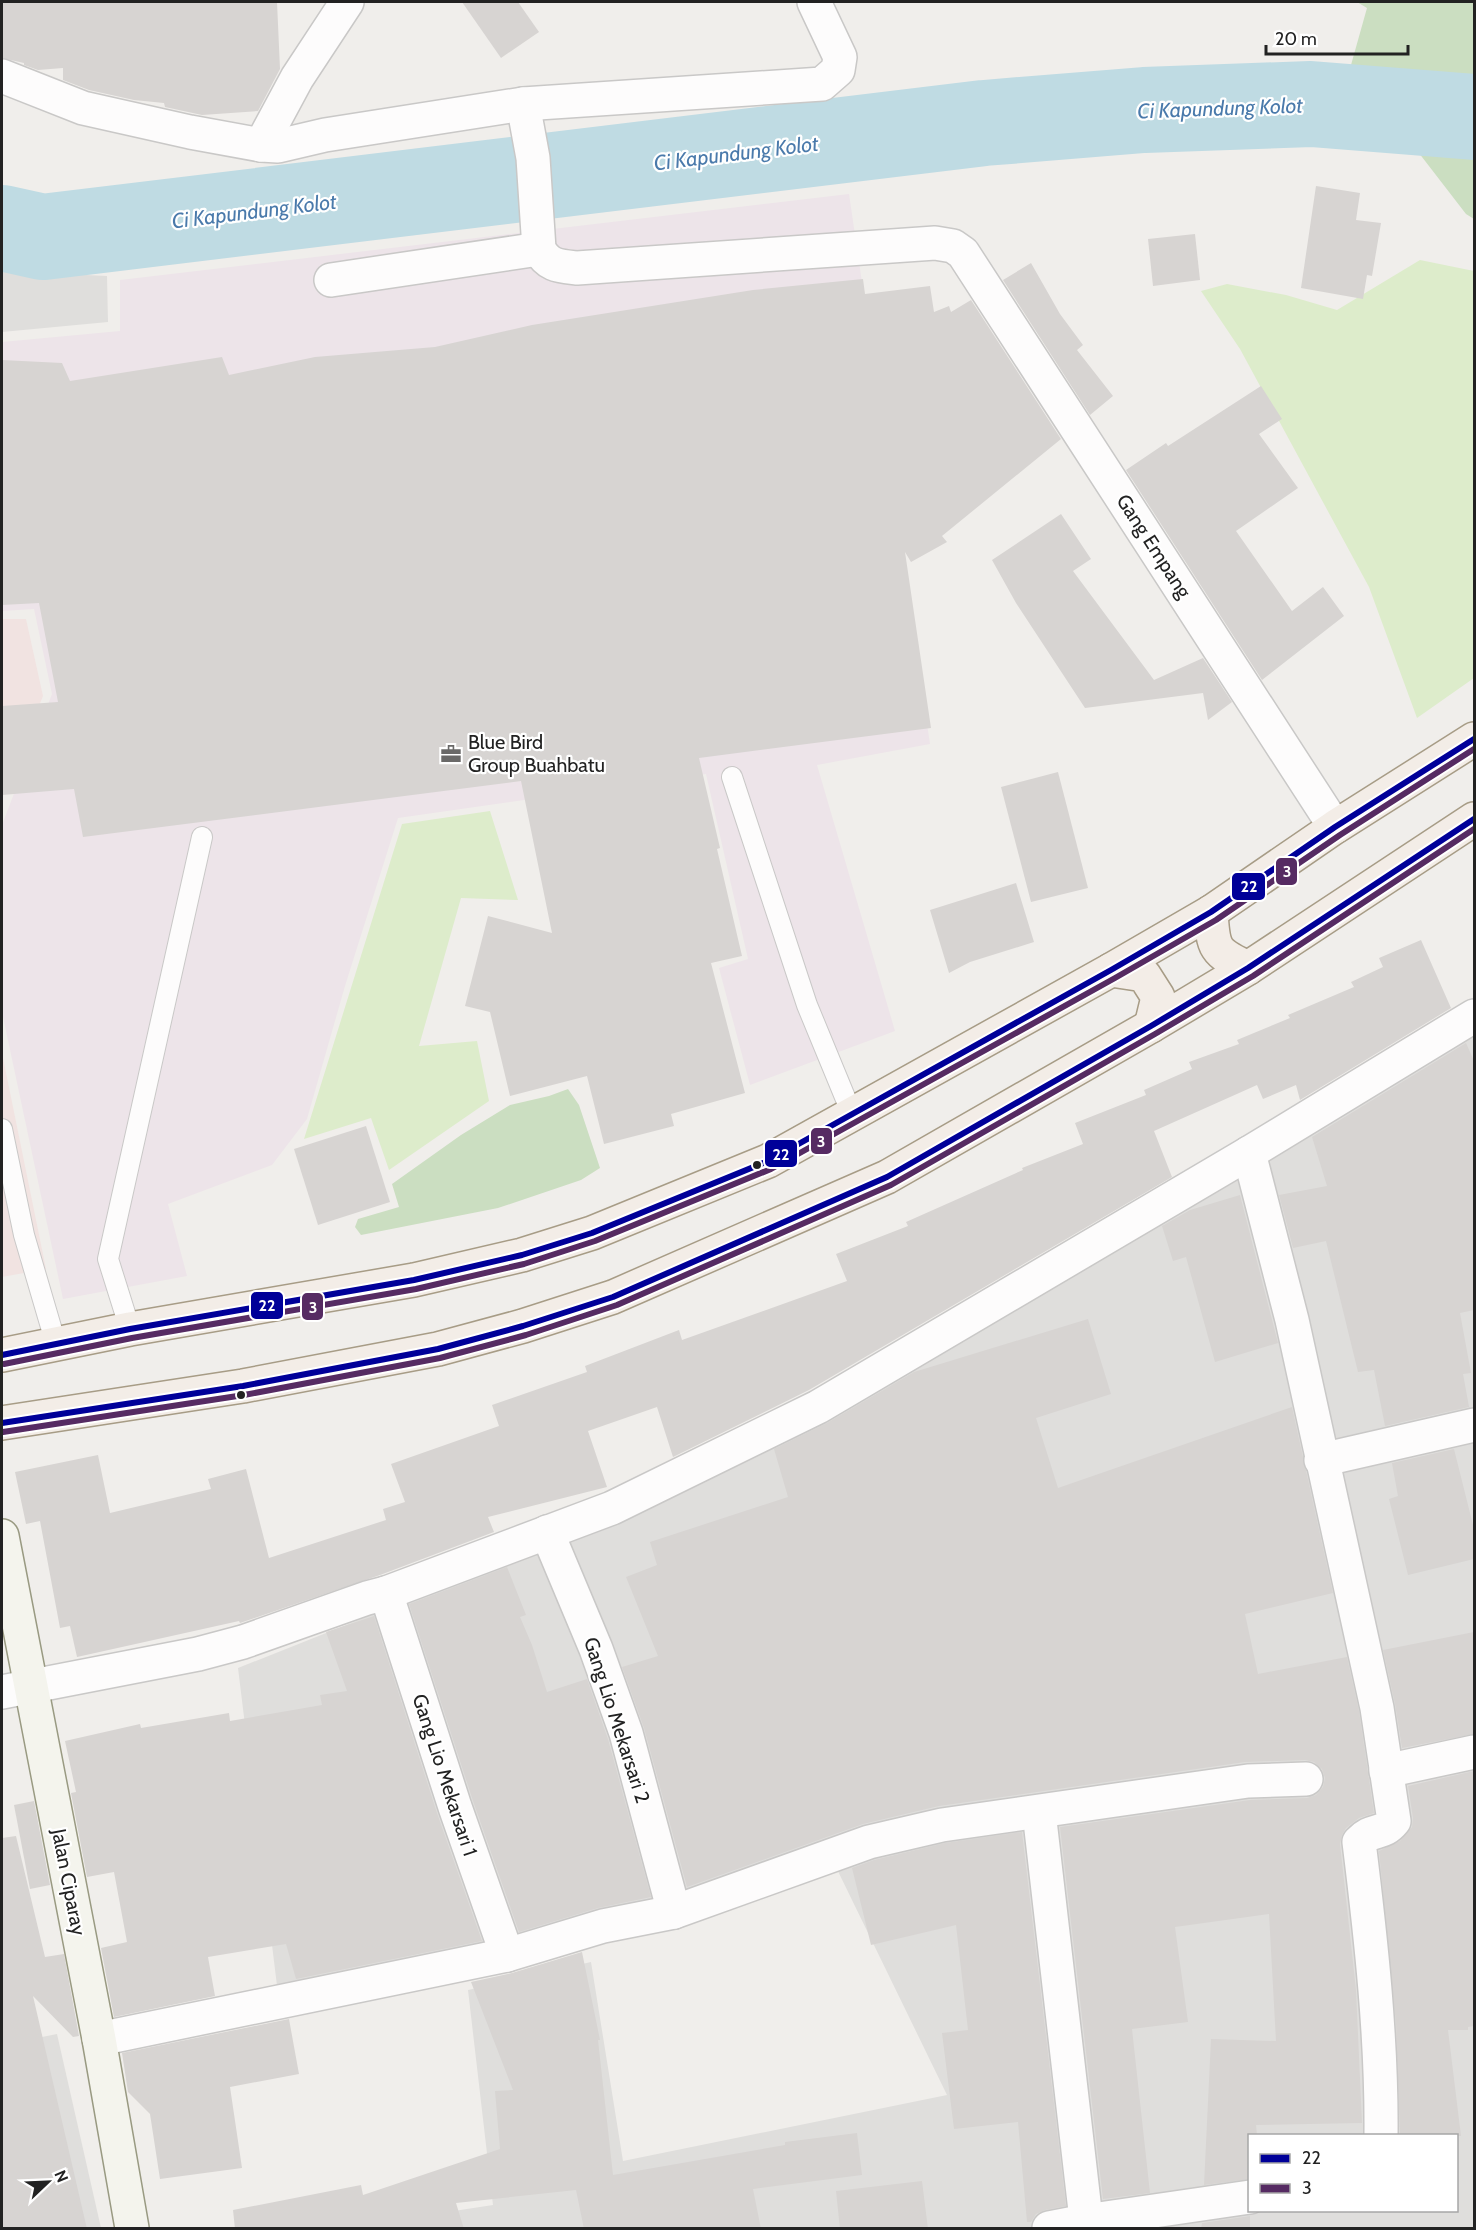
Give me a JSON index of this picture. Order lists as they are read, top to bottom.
{
  "streets": {
    "street": [
      "Gang Empang",
      "Gang Lio Mekarsari 2",
      "Gang Lio Mekarsari 1",
      "Jalan Ciparay"
    ]
  },
  "water": ["Ci Kapundung Kolot"],
  "places": {
    "office": ["Blue Bird Group Buahbatu"]
  },
  "lines": ["transit line 22", "transit line 3"],
  "legend": ["22", "3"],
  "scale_bar": "20 m",
  "north": "top right"
}
